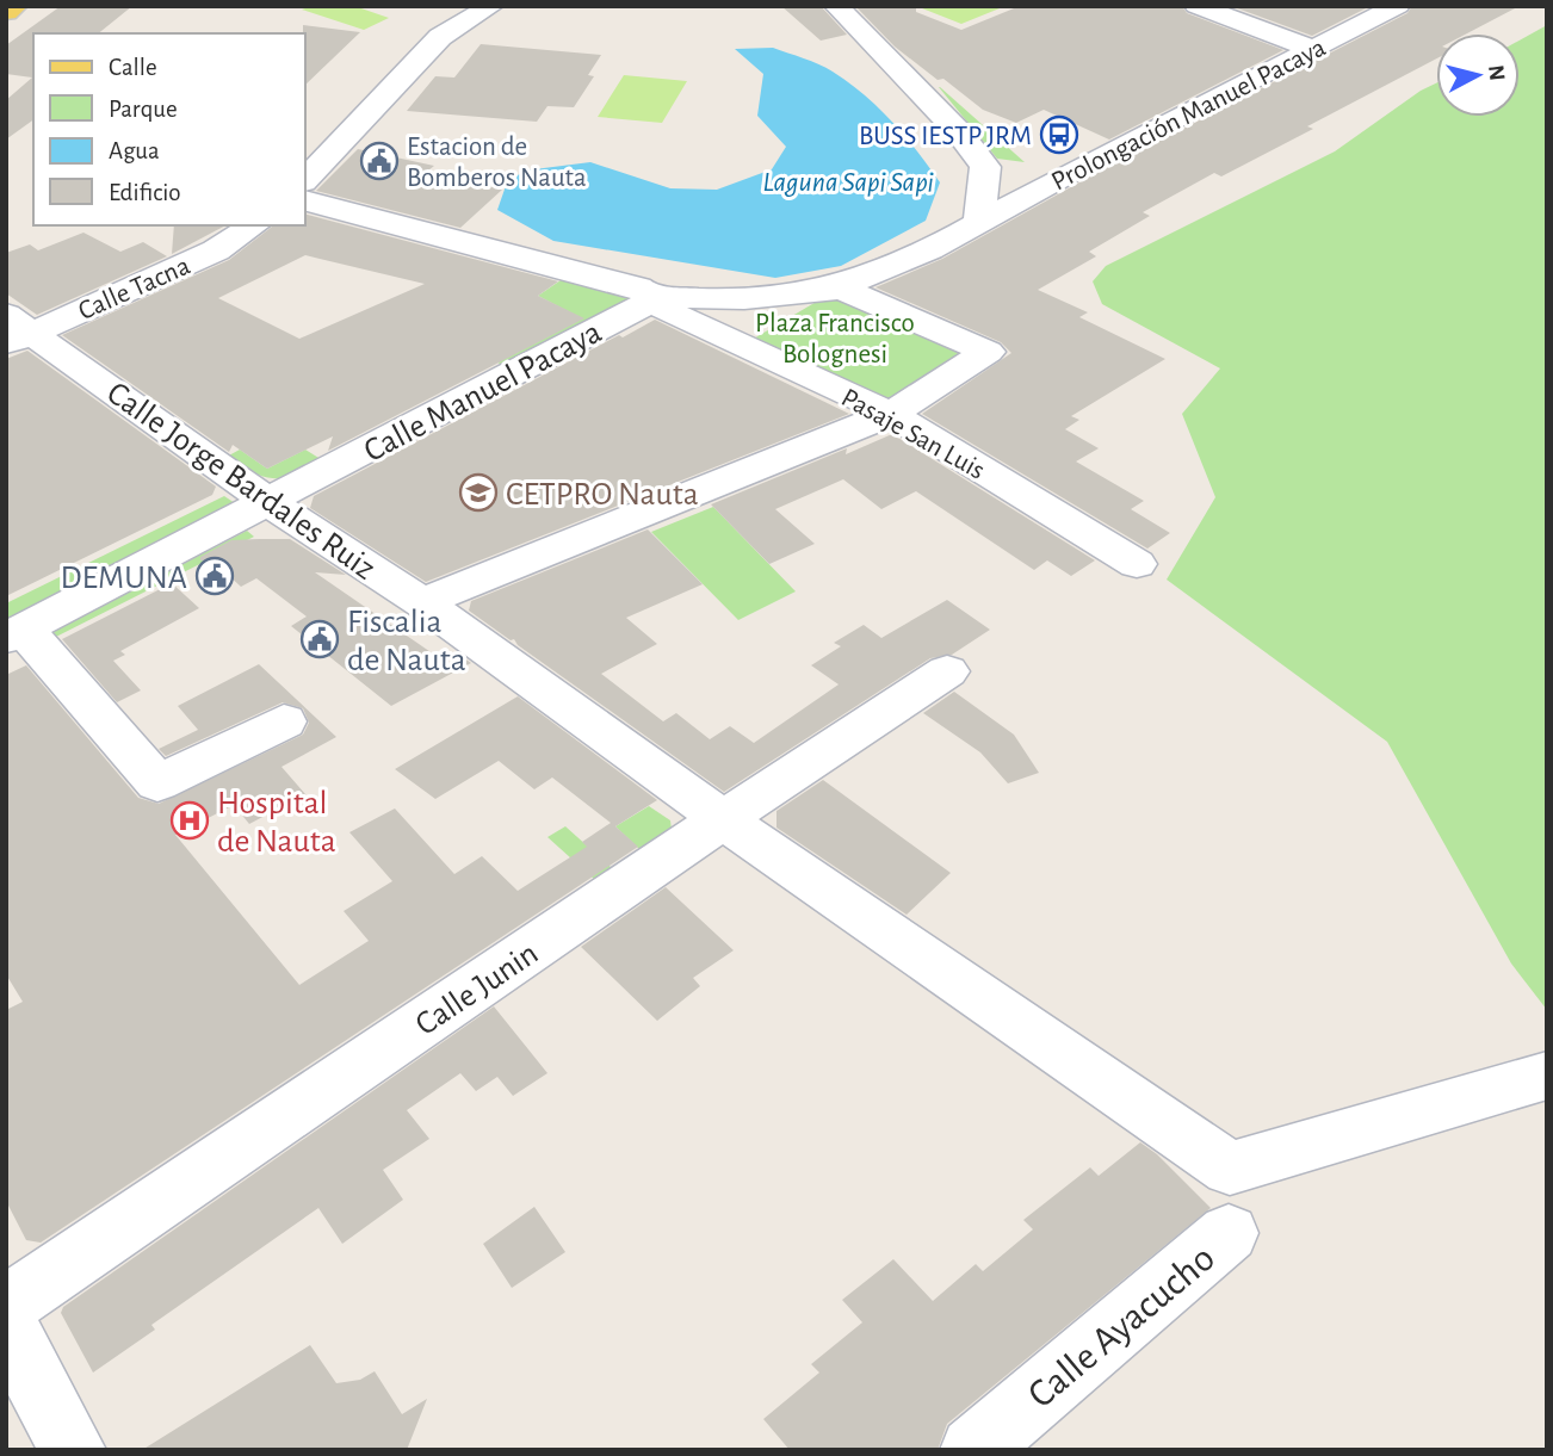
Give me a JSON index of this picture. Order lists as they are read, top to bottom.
{
  "streets": {
    "street": [
      "Prolongación Manuel Pacaya",
      "Calle Tacna",
      "Calle Manuel Pacaya",
      "Pasaje San Luis",
      "Calle Jorge Bardales Ruiz",
      "Calle Junin",
      "Calle Ayacucho"
    ]
  },
  "crossings": [
    ["Prolongación Manuel Pacaya", "Calle Manuel Pacaya"],
    ["Calle Tacna", "Calle Jorge Bardales Ruiz"],
    ["Calle Manuel Pacaya", "Pasaje San Luis"],
    ["Calle Manuel Pacaya", "Calle Jorge Bardales Ruiz"],
    ["Calle Jorge Bardales Ruiz", "Calle Junin"]
  ],
  "water": ["Laguna Sapi Sapi"],
  "parks": ["Plaza Francisco Bolognesi"],
  "places": {
    "bus stop": ["BUSS IESTP JRM"],
    "public building": ["Estacion de Bomberos Nauta", "DEMUNA", "Fiscalia de Nauta"],
    "school or university": ["CETPRO Nauta"],
    "hospital": ["Hospital de Nauta"]
  },
  "legend": [
    "Calle",
    "Parque",
    "Agua",
    "Edificio"
  ],
  "north": "right"
}
